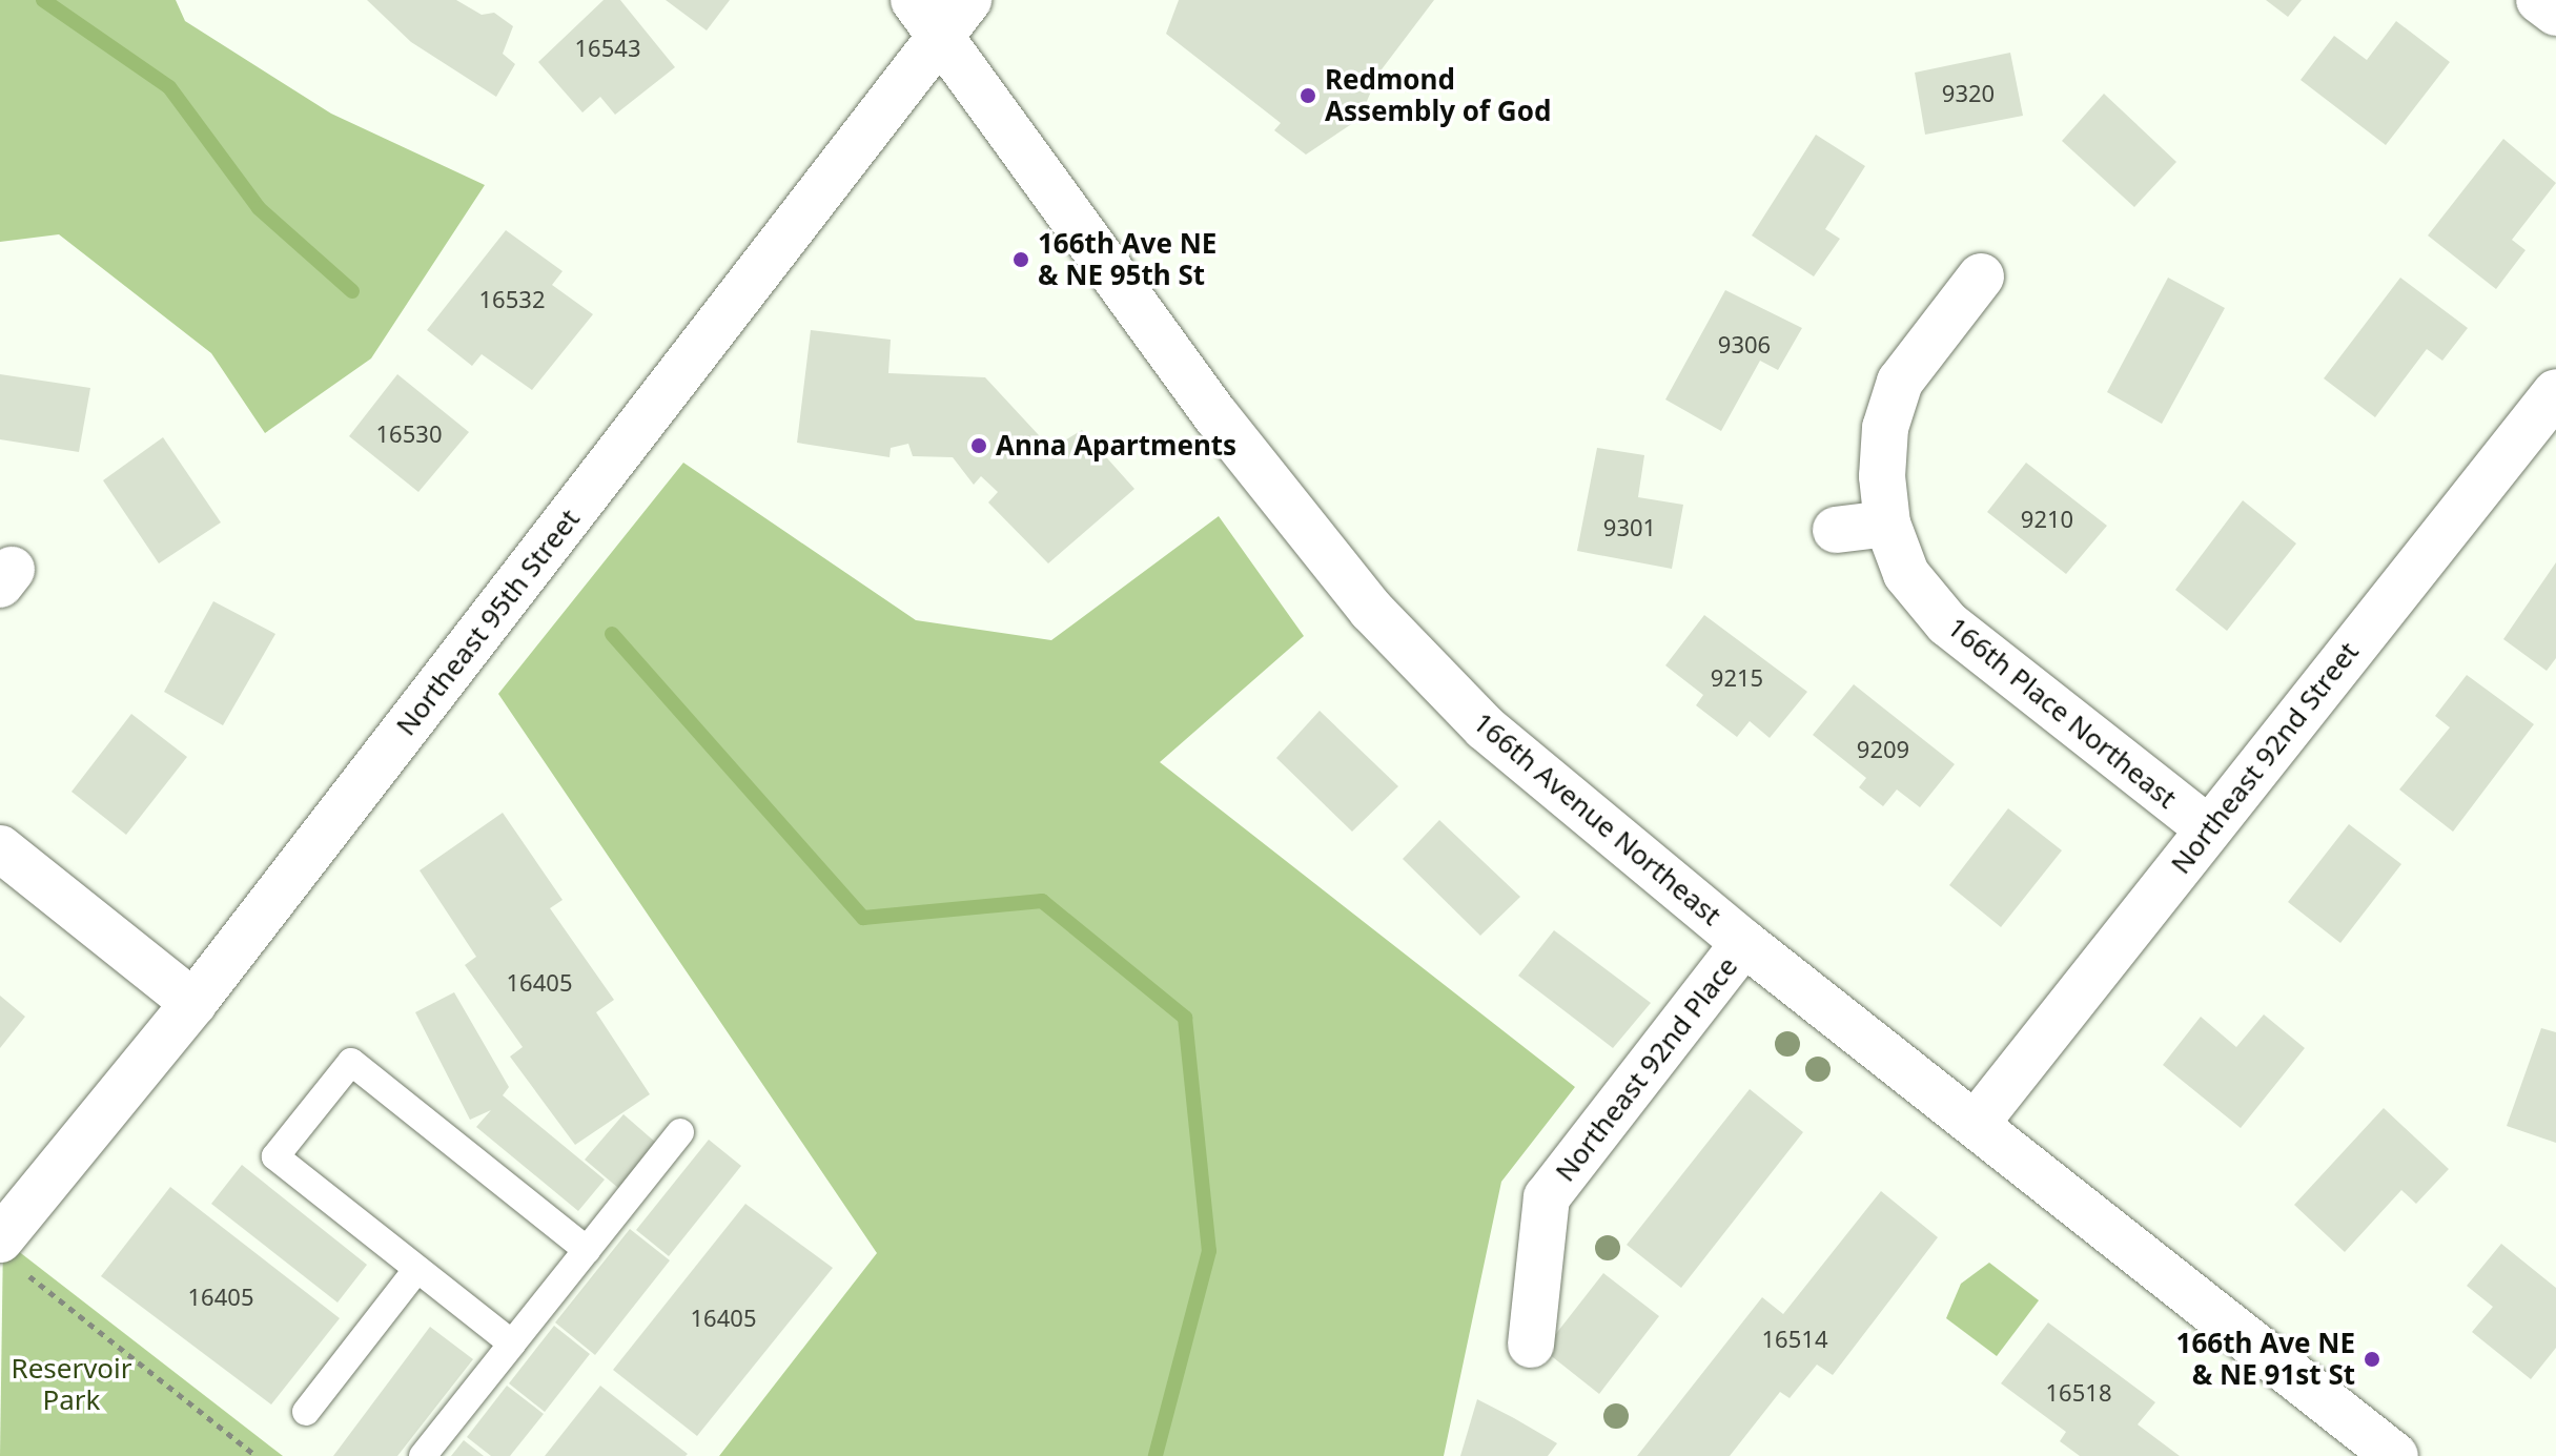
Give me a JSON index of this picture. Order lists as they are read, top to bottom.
{
  "streets": {
    "street": [
      "Northeast 95th Street",
      "166th Place Northeast",
      "Northeast 92nd Street",
      "166th Avenue Northeast",
      "Northeast 92nd Place"
    ]
  },
  "crossings": [
    ["Northeast 95th Street", "166th Avenue Northeast"],
    ["166th Place Northeast", "Northeast 92nd Street"],
    ["Northeast 92nd Street", "166th Avenue Northeast"],
    ["166th Avenue Northeast", "Northeast 92nd Place"]
  ],
  "parks": ["Reservoir Park"],
  "places": [
    "Redmond Assembly of God",
    "166th Ave NE & NE 95th St",
    "Anna Apartments",
    "166th Ave NE & NE 91st St"
  ],
  "house_numbers": [
    "16543",
    "9320",
    "16532",
    "9306",
    "16530",
    "9210",
    "9301",
    "9215",
    "9209",
    "16405",
    "16405",
    "16405",
    "16514",
    "16518"
  ]
}
